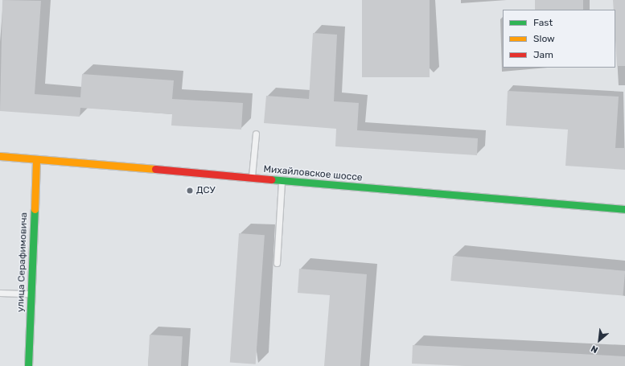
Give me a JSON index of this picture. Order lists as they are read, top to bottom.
{
  "streets": {
    "main road": ["Михайловское шоссе", "улица Серафимовича"]
  },
  "crossings": [
    ["Михайловское шоссе", "улица Серафимовича"]
  ],
  "places": ["ДСУ"],
  "legend": ["Fast", "Slow", "Jam"],
  "north": "bottom left"
}
